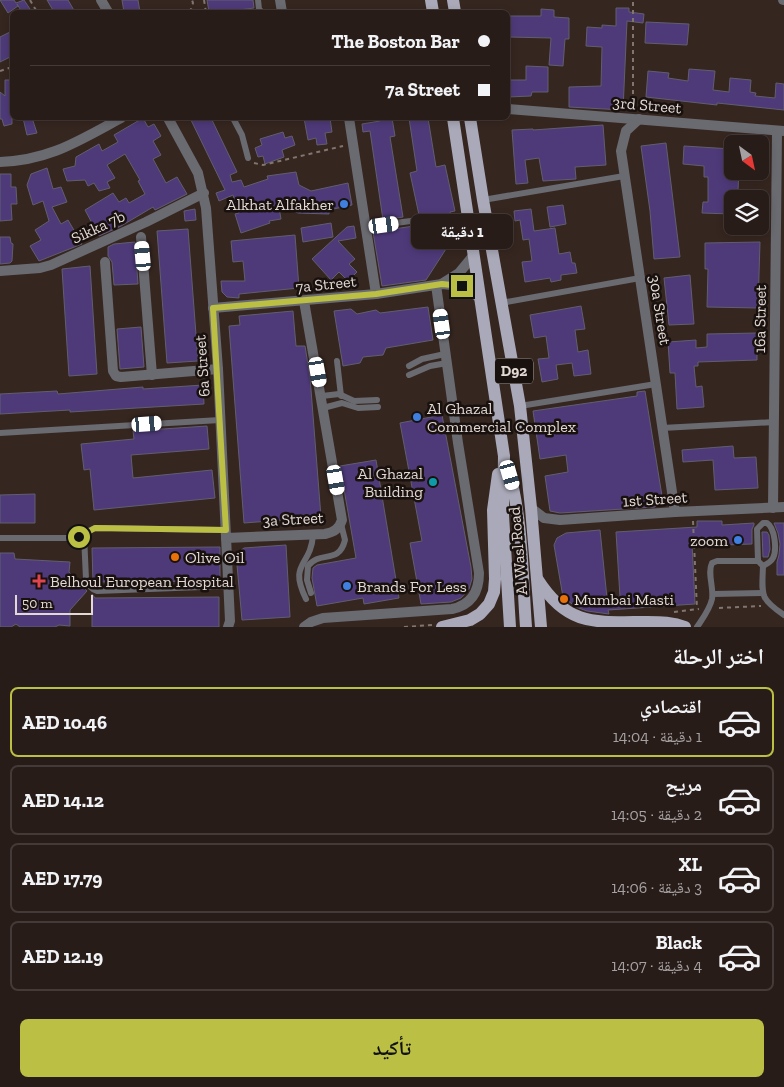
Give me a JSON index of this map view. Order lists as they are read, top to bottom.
{
  "streets": {
    "main road": ["D92", "Al Wasl Road"],
    "street": [
      "3rd Street",
      "Sikka 7b",
      "7a Street",
      "30a Street",
      "16a Street",
      "6a Street",
      "1st Street",
      "3a Street"
    ]
  },
  "crossings": [
    ["3rd Street", "30a Street"],
    ["3rd Street", "16a Street"],
    ["Sikka 7b", "6a Street"],
    ["7a Street", "6a Street"],
    ["7a Street", "3a Street"],
    ["7a Street", "Al Wasl Road"],
    ["30a Street", "1st Street"],
    ["16a Street", "1st Street"],
    ["6a Street", "3a Street"],
    ["1st Street", "Al Wasl Road"]
  ],
  "places": {
    "other": [
      "Alkhat Alfakher",
      "Al Ghazal Commercial Complex",
      "Al Ghazal Building",
      "zoom",
      "Olive Oil",
      "Brands For Less",
      "Mumbai Masti"
    ],
    "health": ["Belhoul European Hospital"]
  },
  "scale_bar": "50 m",
  "north": "bottom right",
  "page": {
    "banner": ["The Boston Bar", "7a Street"],
    "bubble": "1 دقيقة",
    "scale": "50 m",
    "heading": "اختر الرحلة",
    "list": [
      {
        "name": "اقتصادي",
        "note": "1 دقيقة · 14:04",
        "value": "AED 10.46"
      },
      {
        "name": "مريح",
        "note": "2 دقيقة · 14:05",
        "value": "AED 14.12"
      },
      {
        "name": "XL",
        "note": "3 دقيقة · 14:06",
        "value": "AED 17.79"
      },
      {
        "name": "Black",
        "note": "4 دقيقة · 14:07",
        "value": "AED 12.19"
      }
    ],
    "buttons": "تأكيد"
  }
}
